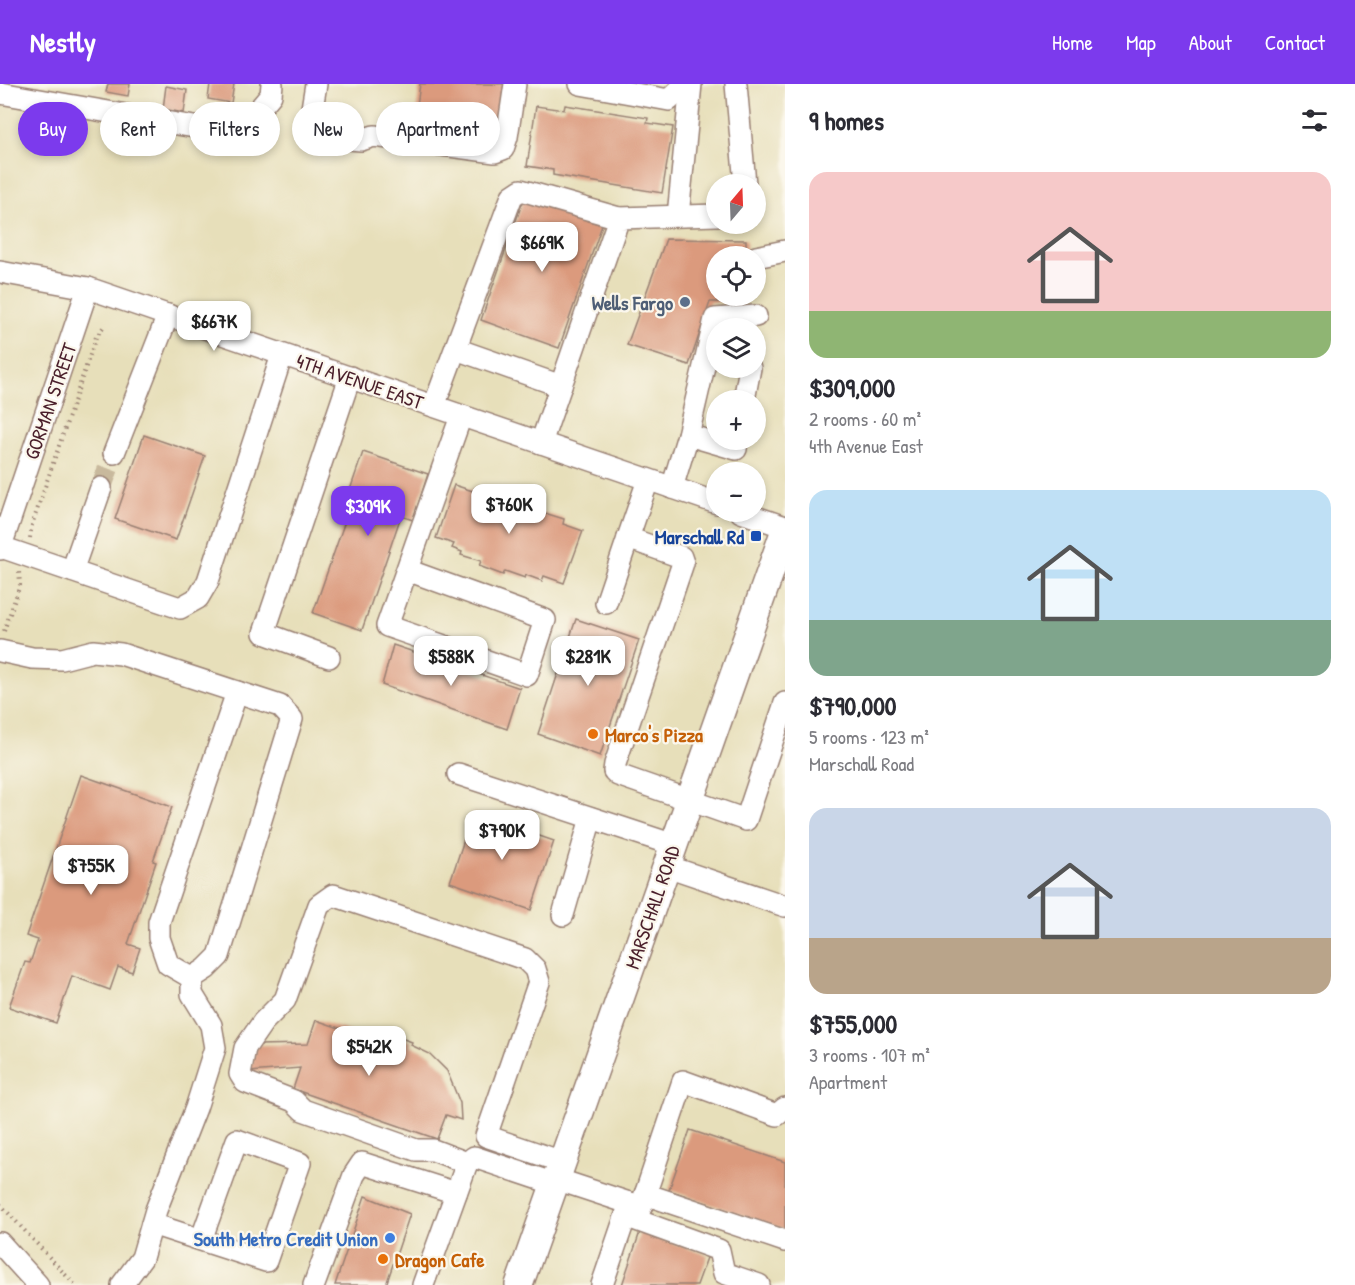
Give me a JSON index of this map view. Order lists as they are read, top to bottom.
{
  "streets": {
    "main road": ["MARSCHALL ROAD"],
    "street": ["4TH AVENUE EAST", "GORMAN STREET"]
  },
  "crossings": [
    ["4TH AVENUE EAST", "GORMAN STREET"]
  ],
  "places": {
    "other": [
      "Wells Fargo",
      "Marco's Pizza",
      "South Metro Credit Union",
      "Dragon Cafe"
    ],
    "transit": ["Marschall Rd"]
  },
  "north": "top",
  "page": {
    "header": "Nestly",
    "nav": [
      "Home",
      "Map",
      "About",
      "Contact"
    ],
    "heading": "9 homes",
    "chip": [
      "Buy",
      "Rent",
      "Filters",
      "New",
      "Apartment"
    ],
    "list": [
      {
        "name": "$309,000",
        "note": "2 rooms · 60 m² · 4th Avenue East"
      },
      {
        "name": "$790,000",
        "note": "5 rooms · 123 m² · Marschall Road"
      },
      {
        "name": "$755,000",
        "note": "3 rooms · 107 m² · Apartment"
      }
    ],
    "map_buttons": ["+", "−"],
    "price": [
      "$669K",
      "$667K",
      "$760K",
      "$309K",
      "$588K",
      "$281K",
      "$790K",
      "$755K",
      "$542K"
    ]
  }
}
